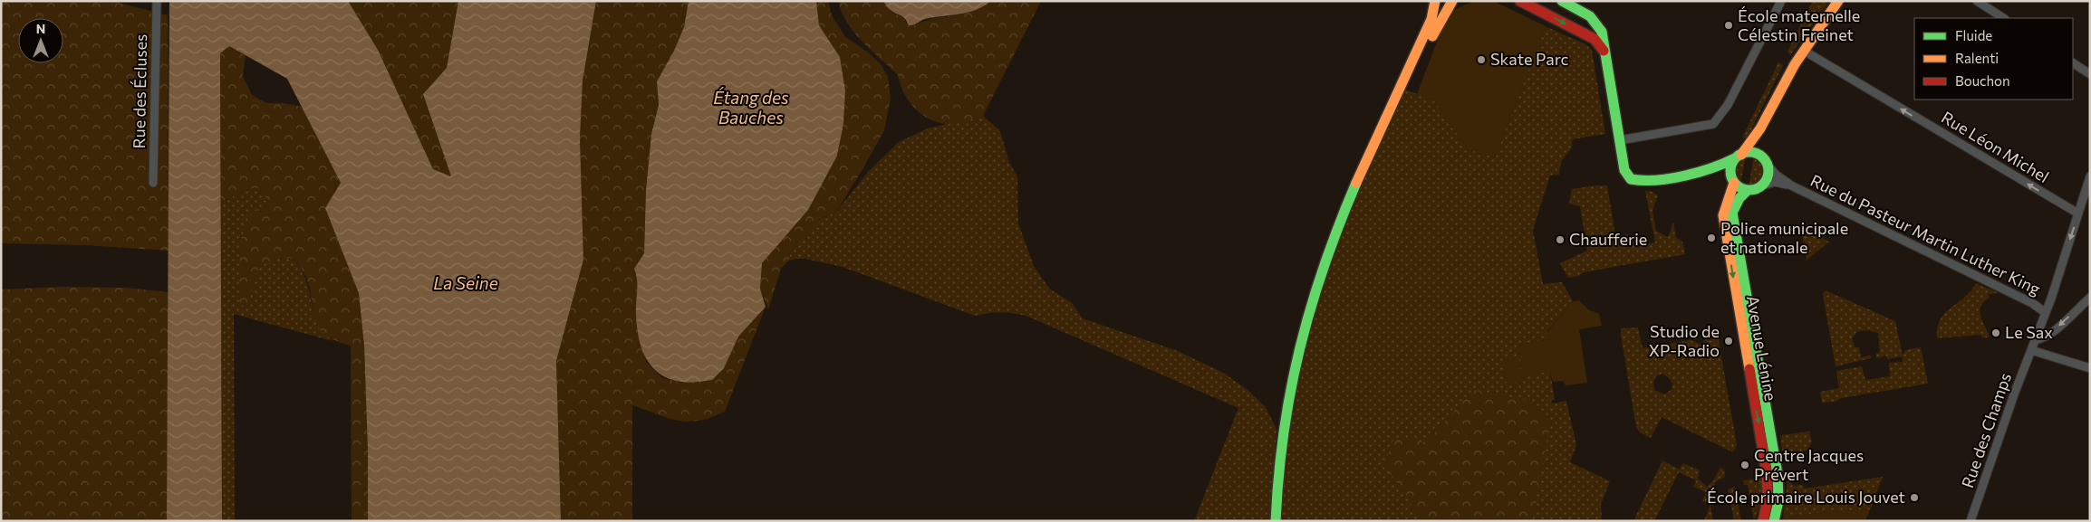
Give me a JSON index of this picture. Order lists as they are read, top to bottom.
{
  "streets": {
    "street": [
      "Rue des Écluses",
      "Rue Léon Michel",
      "Rue du Pasteur Martin Luther King",
      "Avenue Lénine",
      "Rue des Champs"
    ]
  },
  "crossings": [
    ["Rue Léon Michel", "Rue des Champs"],
    ["Rue du Pasteur Martin Luther King", "Avenue Lénine"],
    ["Rue du Pasteur Martin Luther King", "Rue des Champs"]
  ],
  "one_way": ["Rue Léon Michel"],
  "water": ["Étang des Bauches", "La Seine"],
  "places": [
    "École maternelle Célestin Freinet",
    "Skate Parc",
    "Police municipale et nationale",
    "Chaufferie",
    "Le Sax",
    "Studio de XP-Radio",
    "Centre Jacques Prévert",
    "École primaire Louis Jouvet"
  ],
  "legend": ["Fluide", "Ralenti", "Bouchon"],
  "north": "top"
}
